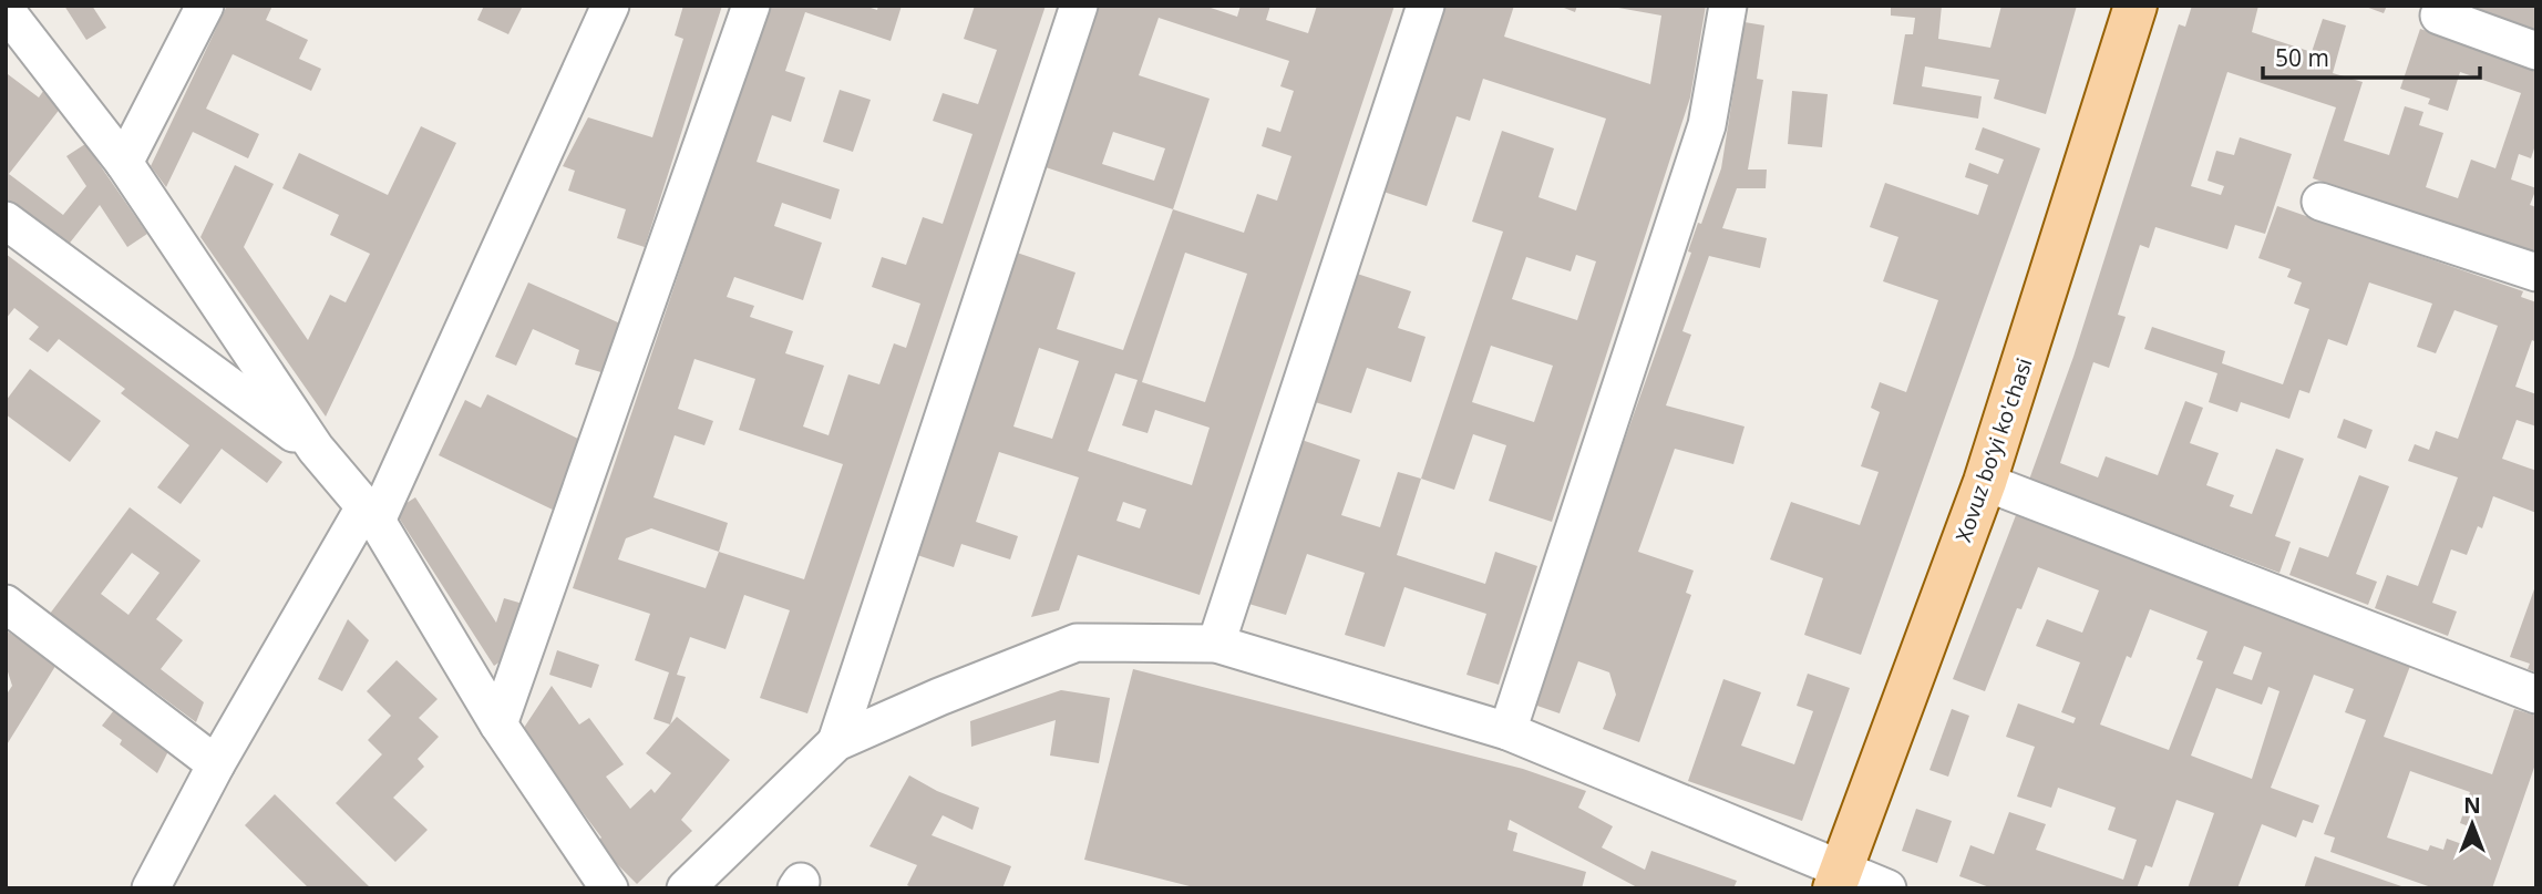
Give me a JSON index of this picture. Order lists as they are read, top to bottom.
{
  "streets": {
    "main road": ["Xovuz bo‘yi ko'chasi"]
  },
  "scale_bar": "50 m",
  "north": "top"
}
